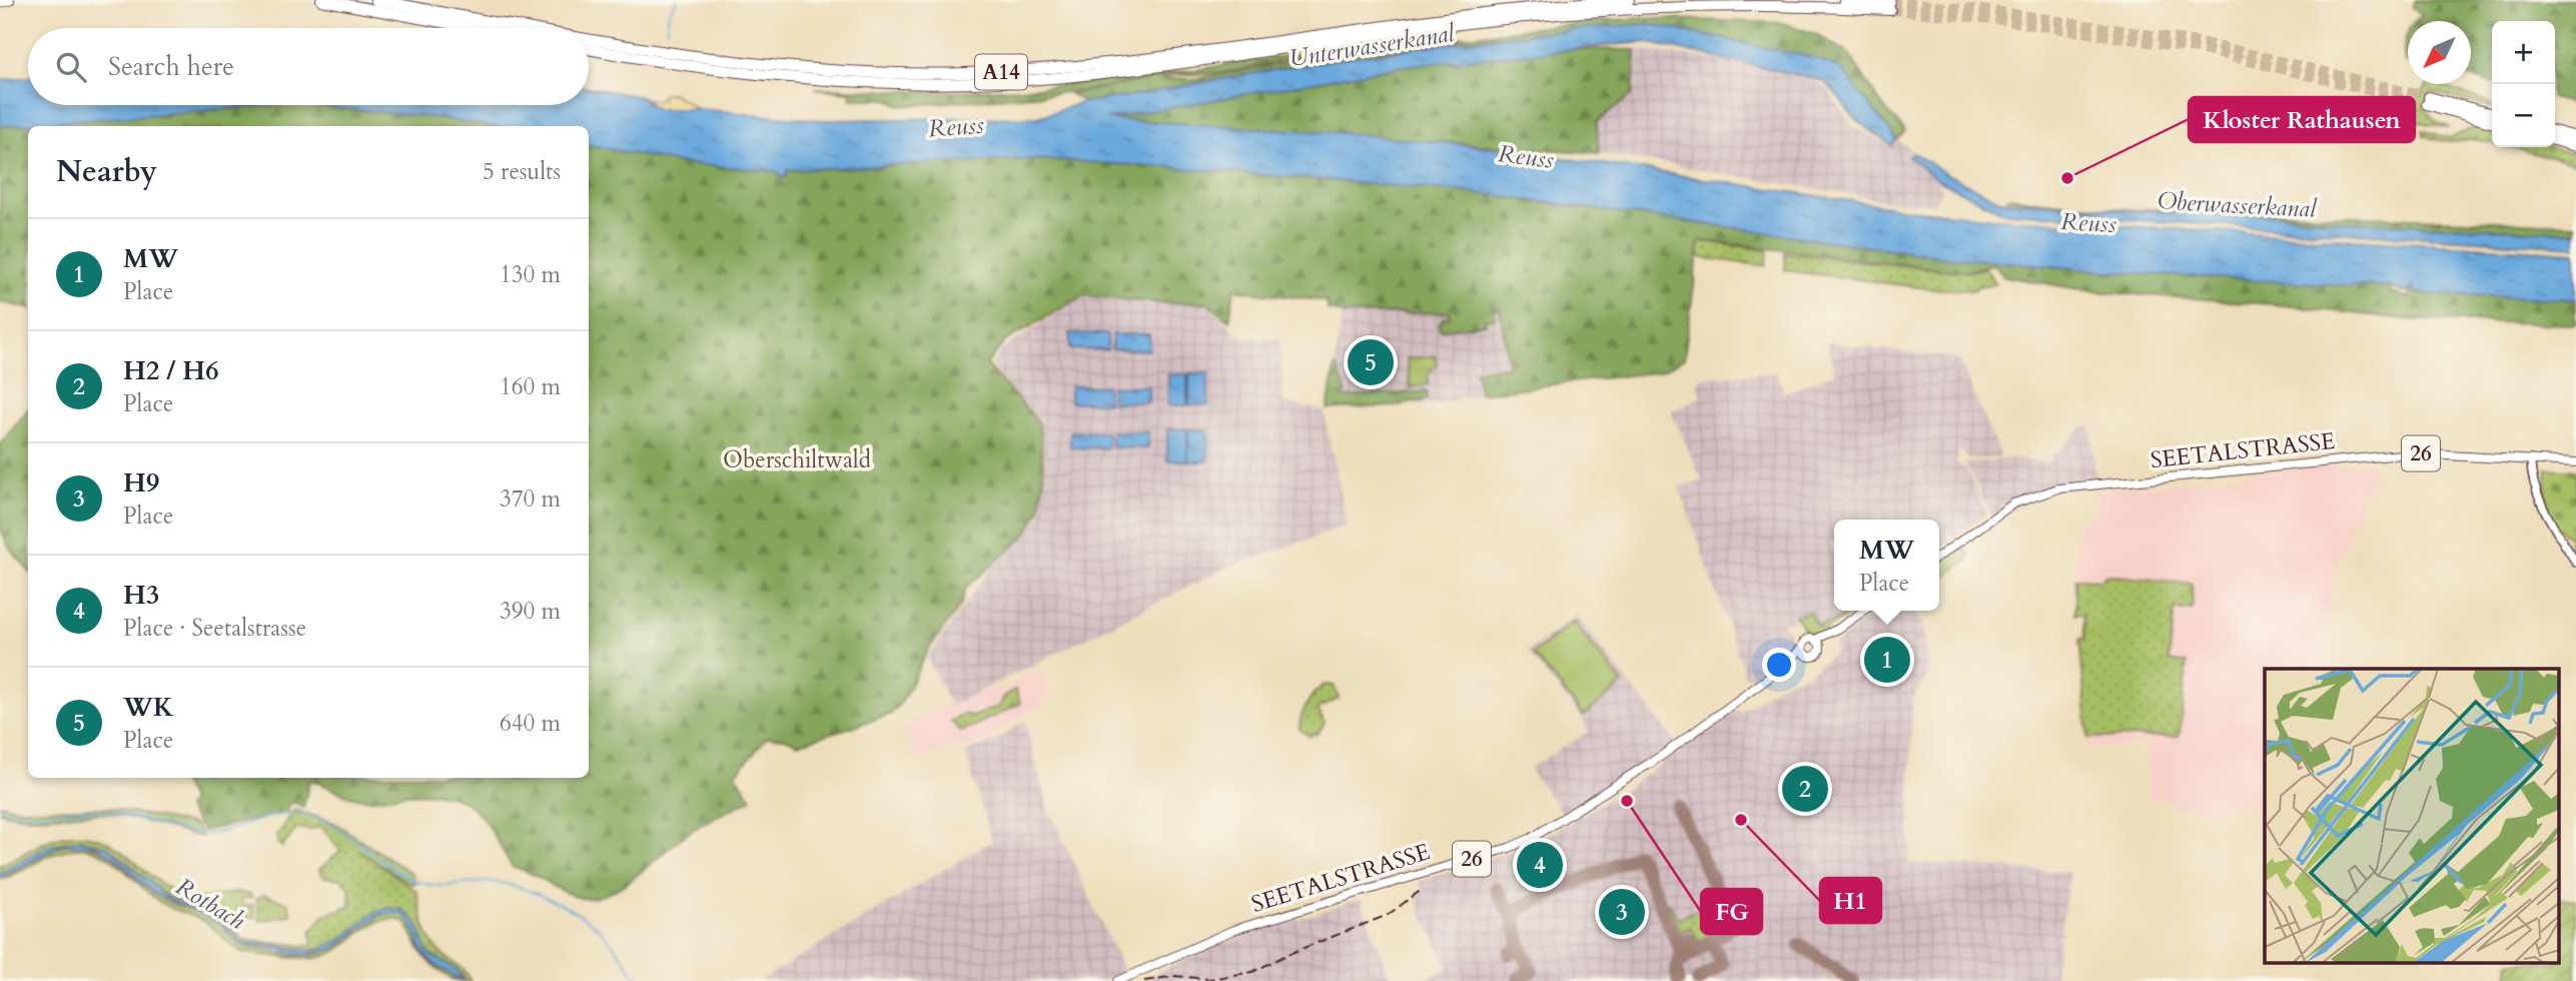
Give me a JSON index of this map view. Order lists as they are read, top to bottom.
{
  "streets": {
    "highway": ["A14"],
    "main road": ["SEETALSTRASSE", "26"]
  },
  "water": [
    "Unterwasserkanal",
    "Reuss",
    "Oberwasserkanal",
    "Rotbach"
  ],
  "parks": ["Oberschiltwald"],
  "places": ["Kloster Rathausen", "FG", "H1"],
  "north": "bottom left",
  "page": {
    "map_buttons": ["+", "−"],
    "search": "Search here",
    "heading": ["Nearby", "5 results"],
    "list": [
      {
        "mark": "1",
        "name": "MW",
        "note": "Place",
        "value": "130 m"
      },
      {
        "mark": "2",
        "name": "H2 / H6",
        "note": "Place",
        "value": "160 m"
      },
      {
        "mark": "3",
        "name": "H9",
        "note": "Place",
        "value": "370 m"
      },
      {
        "mark": "4",
        "name": "H3",
        "note": "Place · Seetalstrasse",
        "value": "390 m"
      },
      {
        "mark": "5",
        "name": "WK",
        "note": "Place",
        "value": "640 m"
      }
    ],
    "pins": [
      "5",
      "1",
      "2",
      "4",
      "3"
    ],
    "popup": ["MW", "Place"]
  }
}
